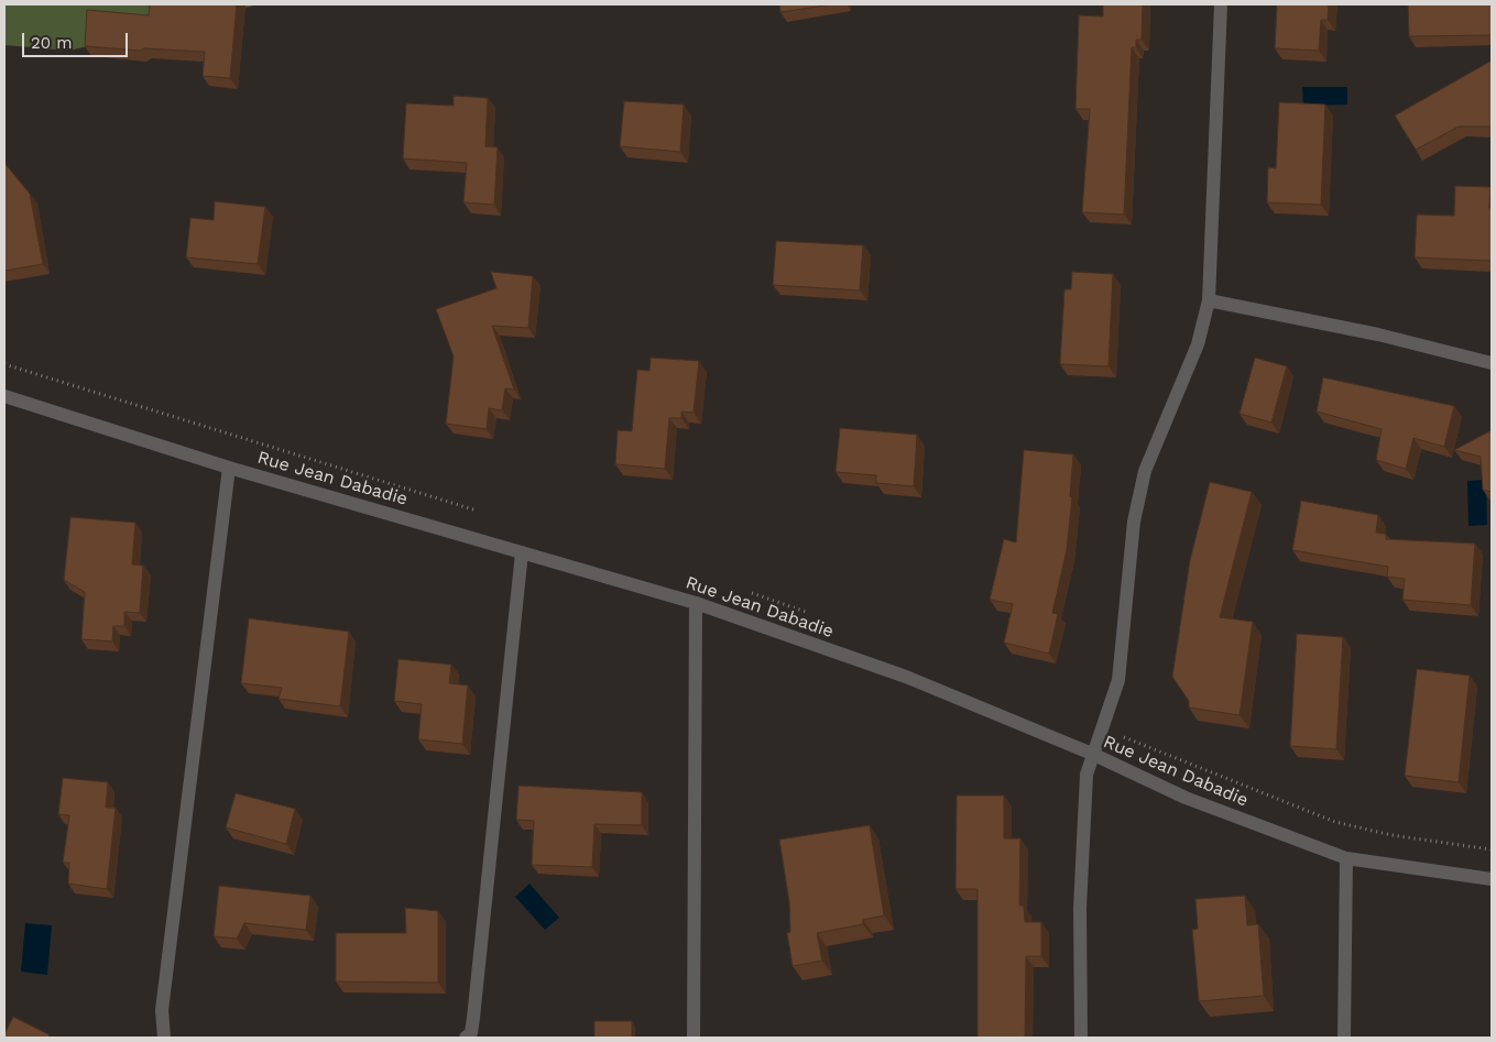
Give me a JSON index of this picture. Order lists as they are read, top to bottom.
{
  "streets": {
    "street": ["Rue Jean Dabadie"]
  },
  "scale_bar": "20 m"
}
